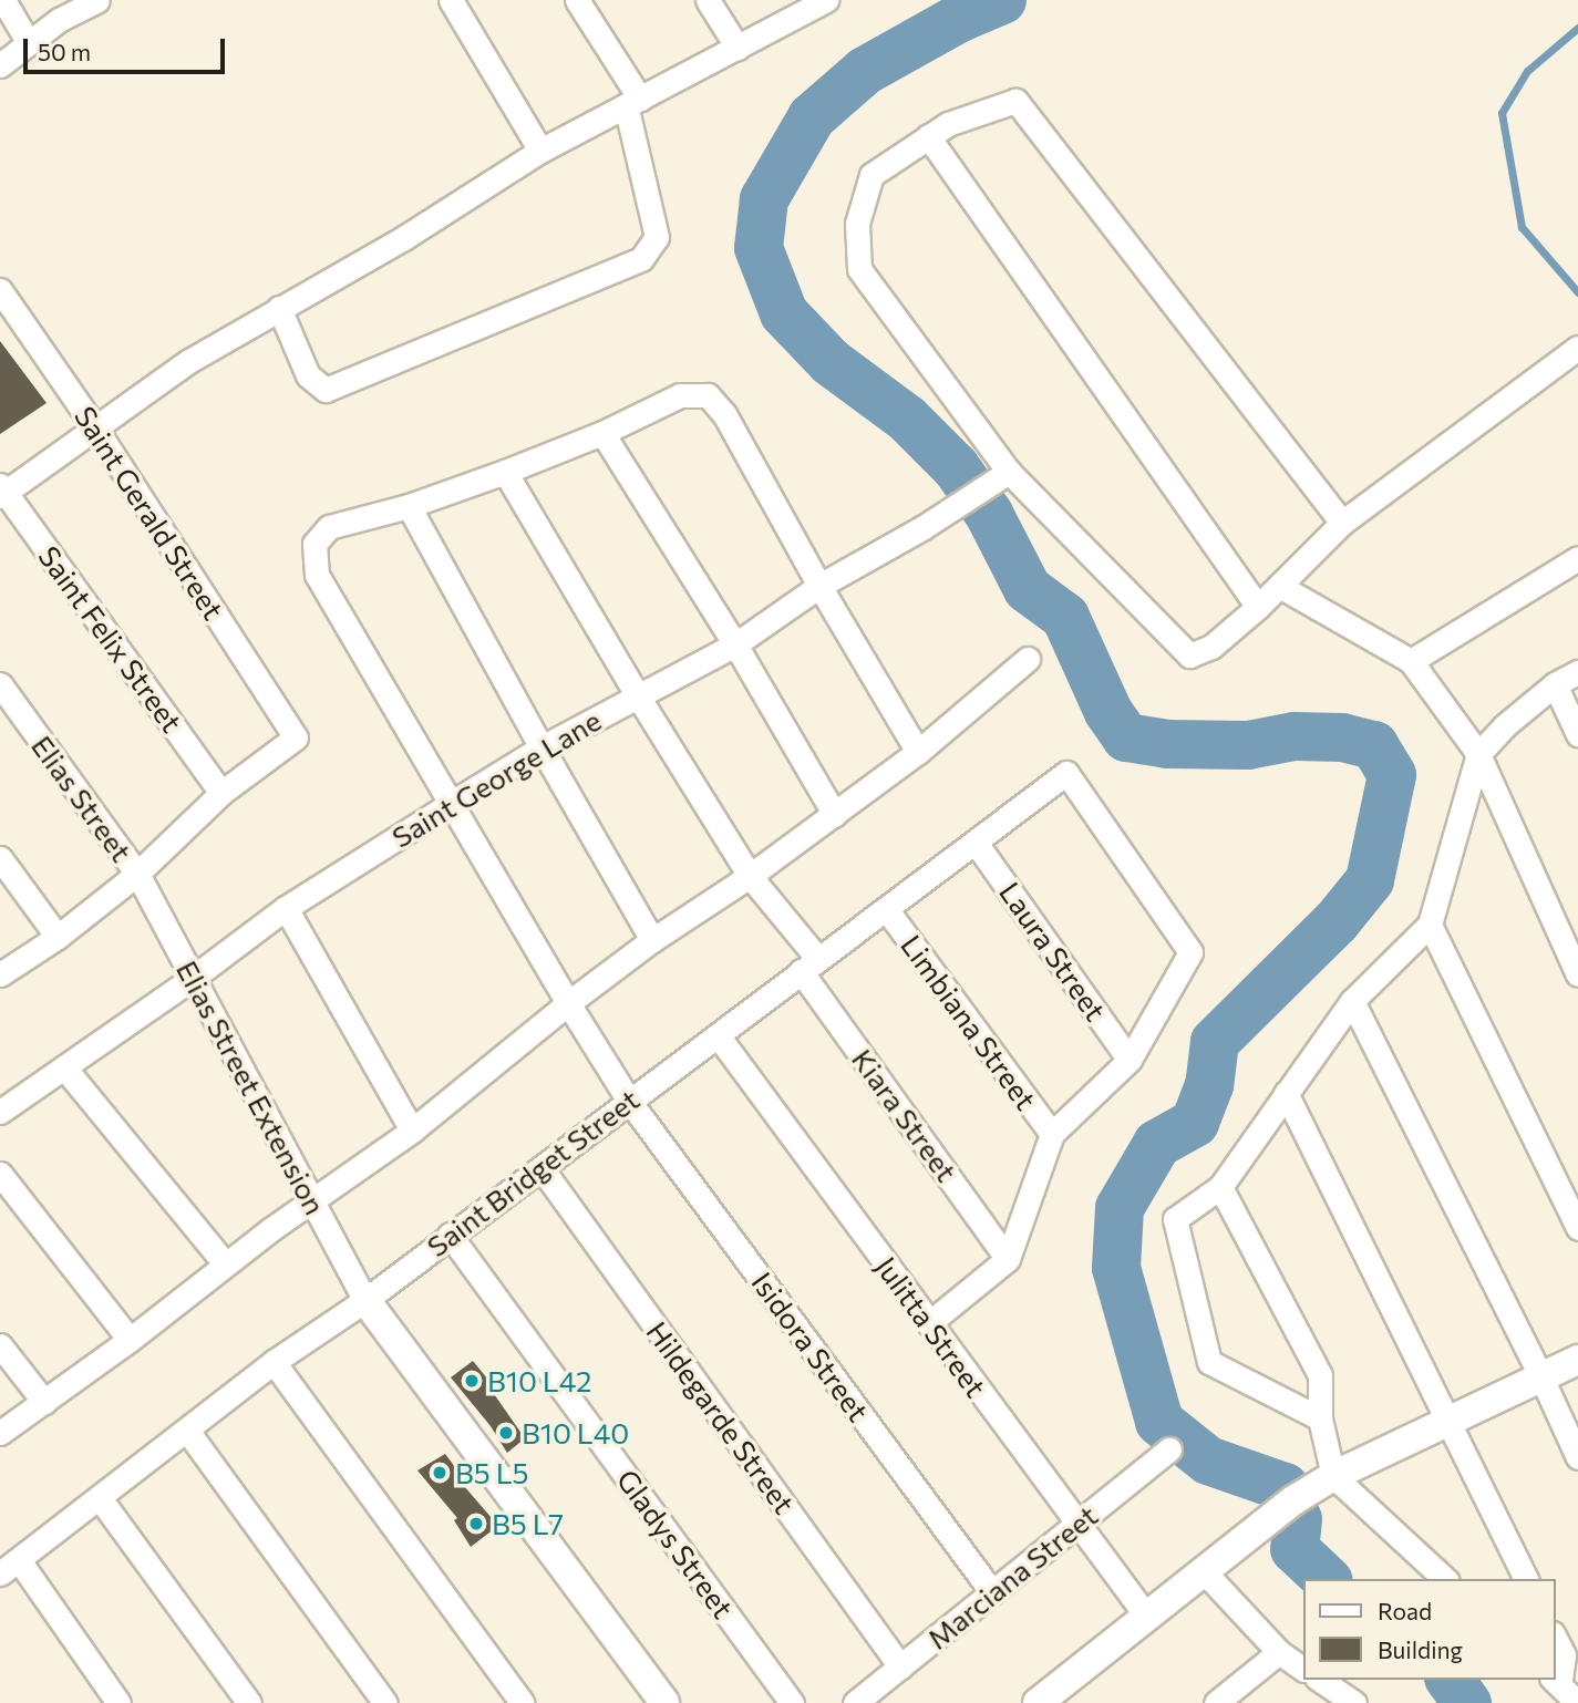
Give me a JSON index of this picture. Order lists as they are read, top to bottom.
{
  "streets": {
    "street": [
      "Saint Gerald Street",
      "Saint Felix Street",
      "Saint George Lane",
      "Elias Street",
      "Laura Street",
      "Limbiana Street",
      "Elias Street Extension",
      "Kiara Street",
      "Saint Bridget Street",
      "Julitta Street",
      "Isidora Street",
      "Hildegarde Street",
      "Gladys Street",
      "Marciana Street"
    ]
  },
  "crossings": [
    ["Saint Gerald Street", "Saint Felix Street"],
    ["Saint George Lane", "Elias Street Extension"],
    ["Saint George Lane", "Kiara Street"],
    ["Saint George Lane", "Isidora Street"],
    ["Elias Street", "Elias Street Extension"],
    ["Laura Street", "Saint Bridget Street"],
    ["Limbiana Street", "Saint Bridget Street"],
    ["Elias Street Extension", "Saint Bridget Street"],
    ["Kiara Street", "Saint Bridget Street"],
    ["Kiara Street", "Isidora Street"],
    ["Saint Bridget Street", "Julitta Street"],
    ["Saint Bridget Street", "Isidora Street"],
    ["Saint Bridget Street", "Hildegarde Street"],
    ["Saint Bridget Street", "Gladys Street"],
    ["Julitta Street", "Marciana Street"],
    ["Isidora Street", "Marciana Street"],
    ["Hildegarde Street", "Marciana Street"]
  ],
  "places": [
    "B10 L42",
    "B10 L40",
    "B5 L5",
    "B5 L7"
  ],
  "legend": ["Road", "Building"],
  "scale_bar": "50 m"
}
